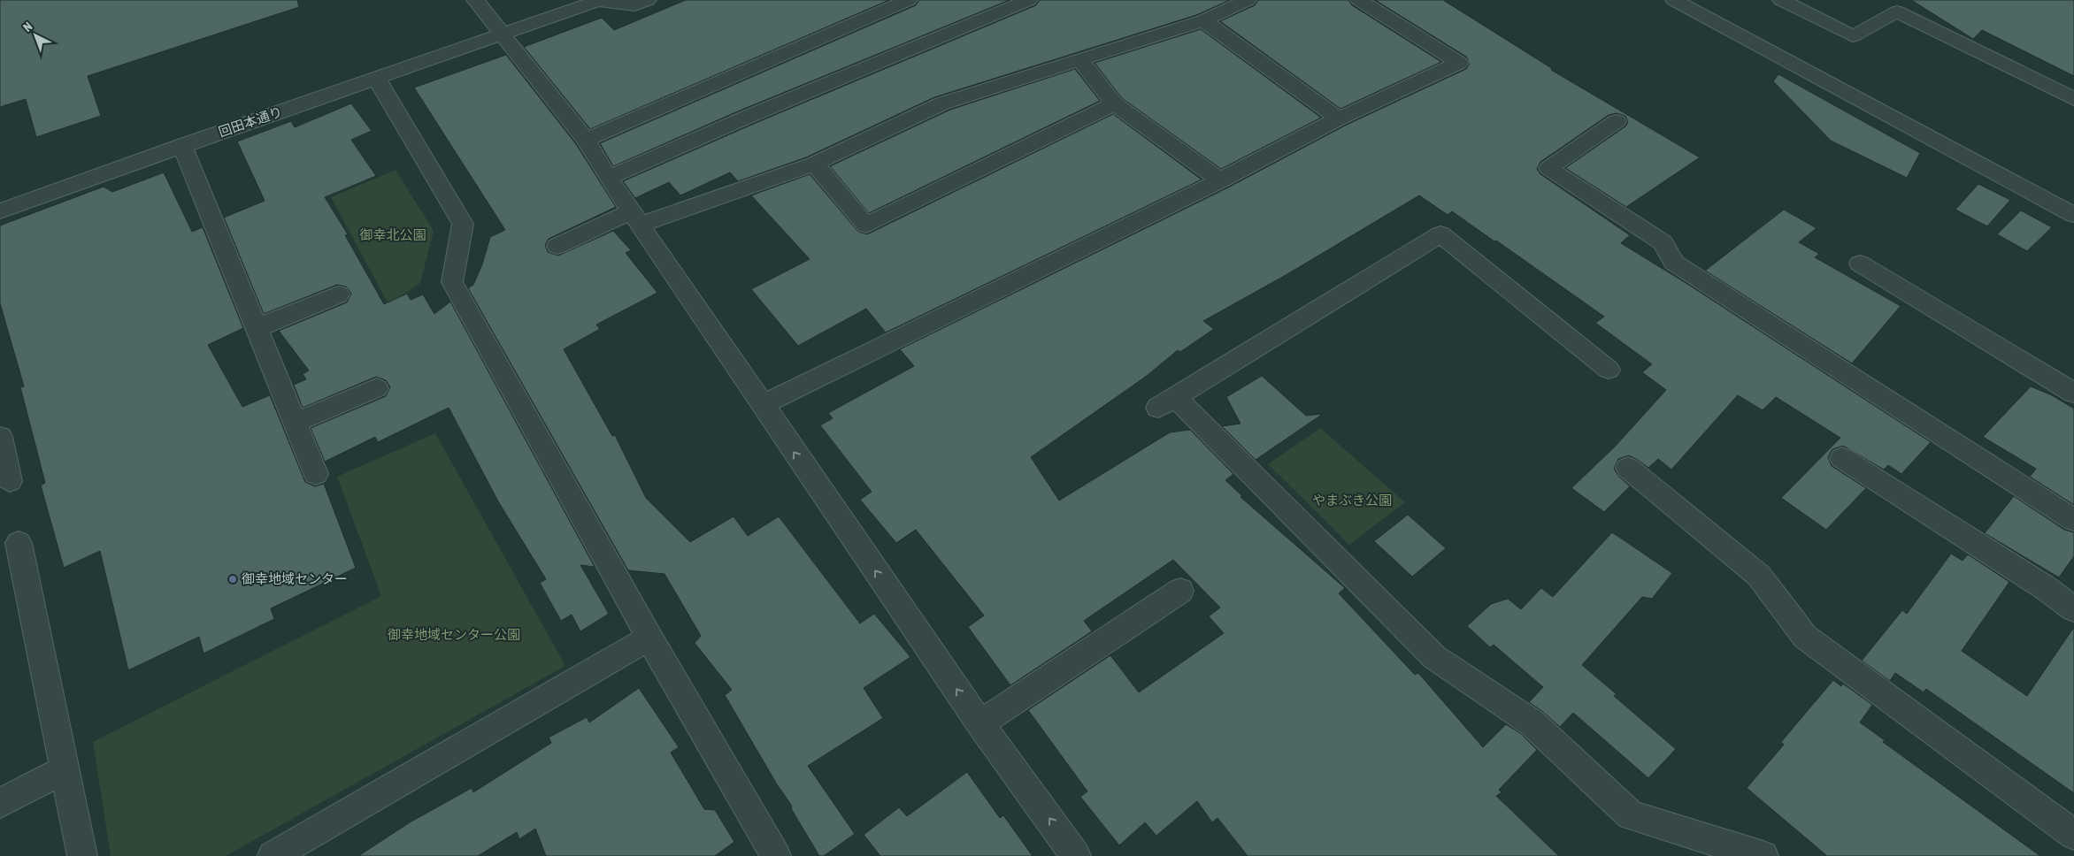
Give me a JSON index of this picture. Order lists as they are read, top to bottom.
{
  "streets": {
    "street": ["回田本通り"]
  },
  "parks": ["御幸北公園", "やまぶき公園", "御幸地域センター公園"],
  "places": ["御幸地域センター"],
  "north": "top left"
}
